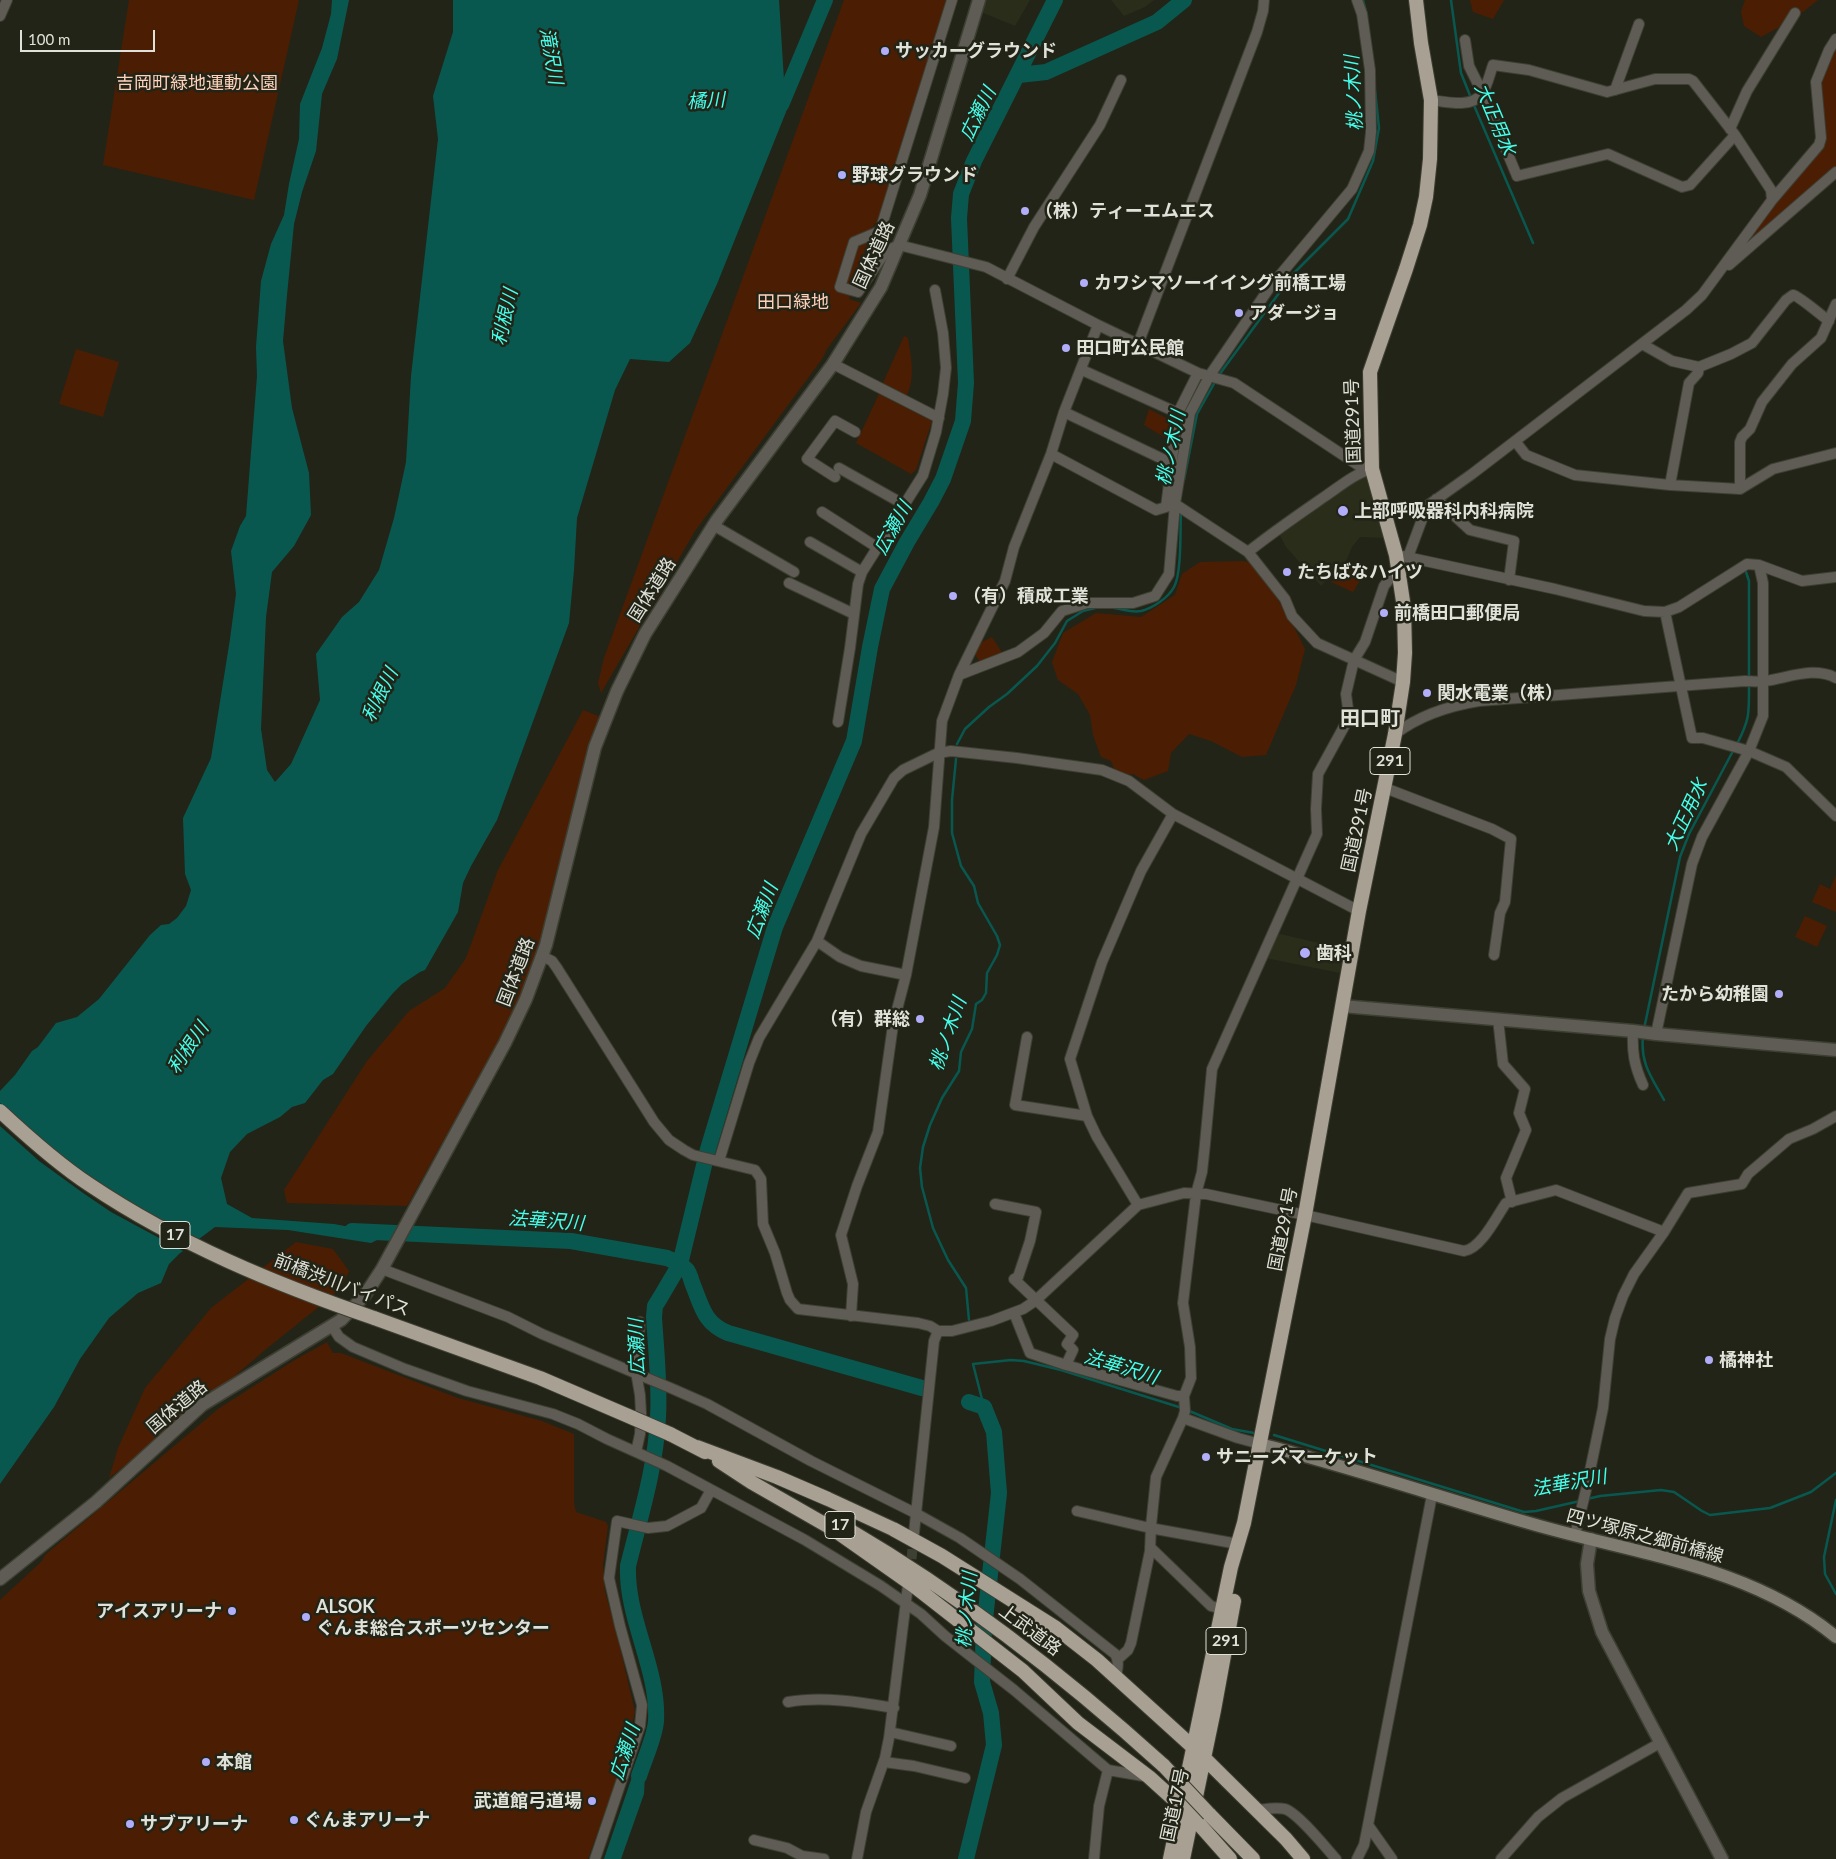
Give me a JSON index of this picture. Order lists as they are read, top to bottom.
{
  "streets": {
    "highway": [
      "国道291号",
      "291",
      "17",
      "前橋渋川バイパス",
      "上武道路",
      "国道17号"
    ],
    "main road": ["四ツ塚原之郷前橋線"],
    "street": ["国体道路"]
  },
  "crossings": [
    ["国道291号", "四ツ塚原之郷前橋線"],
    ["国道291号", "国道17号"],
    ["前橋渋川バイパス", "上武道路"]
  ],
  "districts": ["田口町"],
  "water": [
    "滝沢川",
    "桃ノ木川",
    "橘川",
    "広瀬川",
    "大正用水",
    "利根川",
    "法華沢川"
  ],
  "parks": ["吉岡町緑地運動公園", "田口緑地"],
  "places": [
    "サッカーグラウンド",
    "野球グラウンド",
    "（株）ティーエムエス",
    "カワシマソーイイング前橋工場",
    "アダージョ",
    "田口町公民館",
    "上部呼吸器科内科病院",
    "たちばなハイツ",
    "（有）積成工業",
    "前橋田口郵便局",
    "関水電業（株）",
    "歯科",
    "たから幼稚園",
    "（有）群総",
    "橘神社",
    "サニーズマーケット",
    "アイスアリーナ",
    "ALSOK ぐんま総合スポーツセンター",
    "本館",
    "武道館弓道場",
    "ぐんまアリーナ",
    "サブアリーナ"
  ],
  "scale_bar": "100 m"
}
